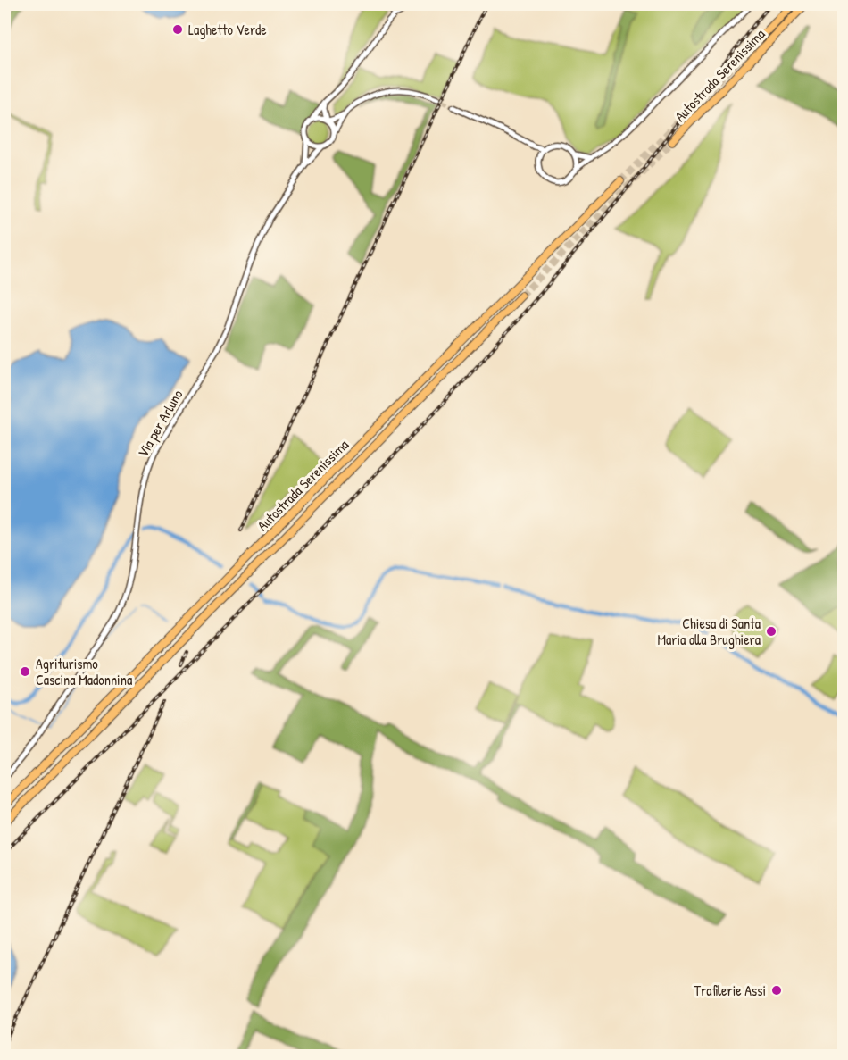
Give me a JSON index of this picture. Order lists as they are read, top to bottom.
{
  "streets": {
    "highway": ["Autostrada Serenissima"],
    "street": ["Via per Arluno"]
  },
  "places": [
    "Laghetto Verde",
    "Chiesa di Santa Maria alla Brughiera",
    "Agriturismo Cascina Madonnina",
    "Trafilerie Assi"
  ]
}
